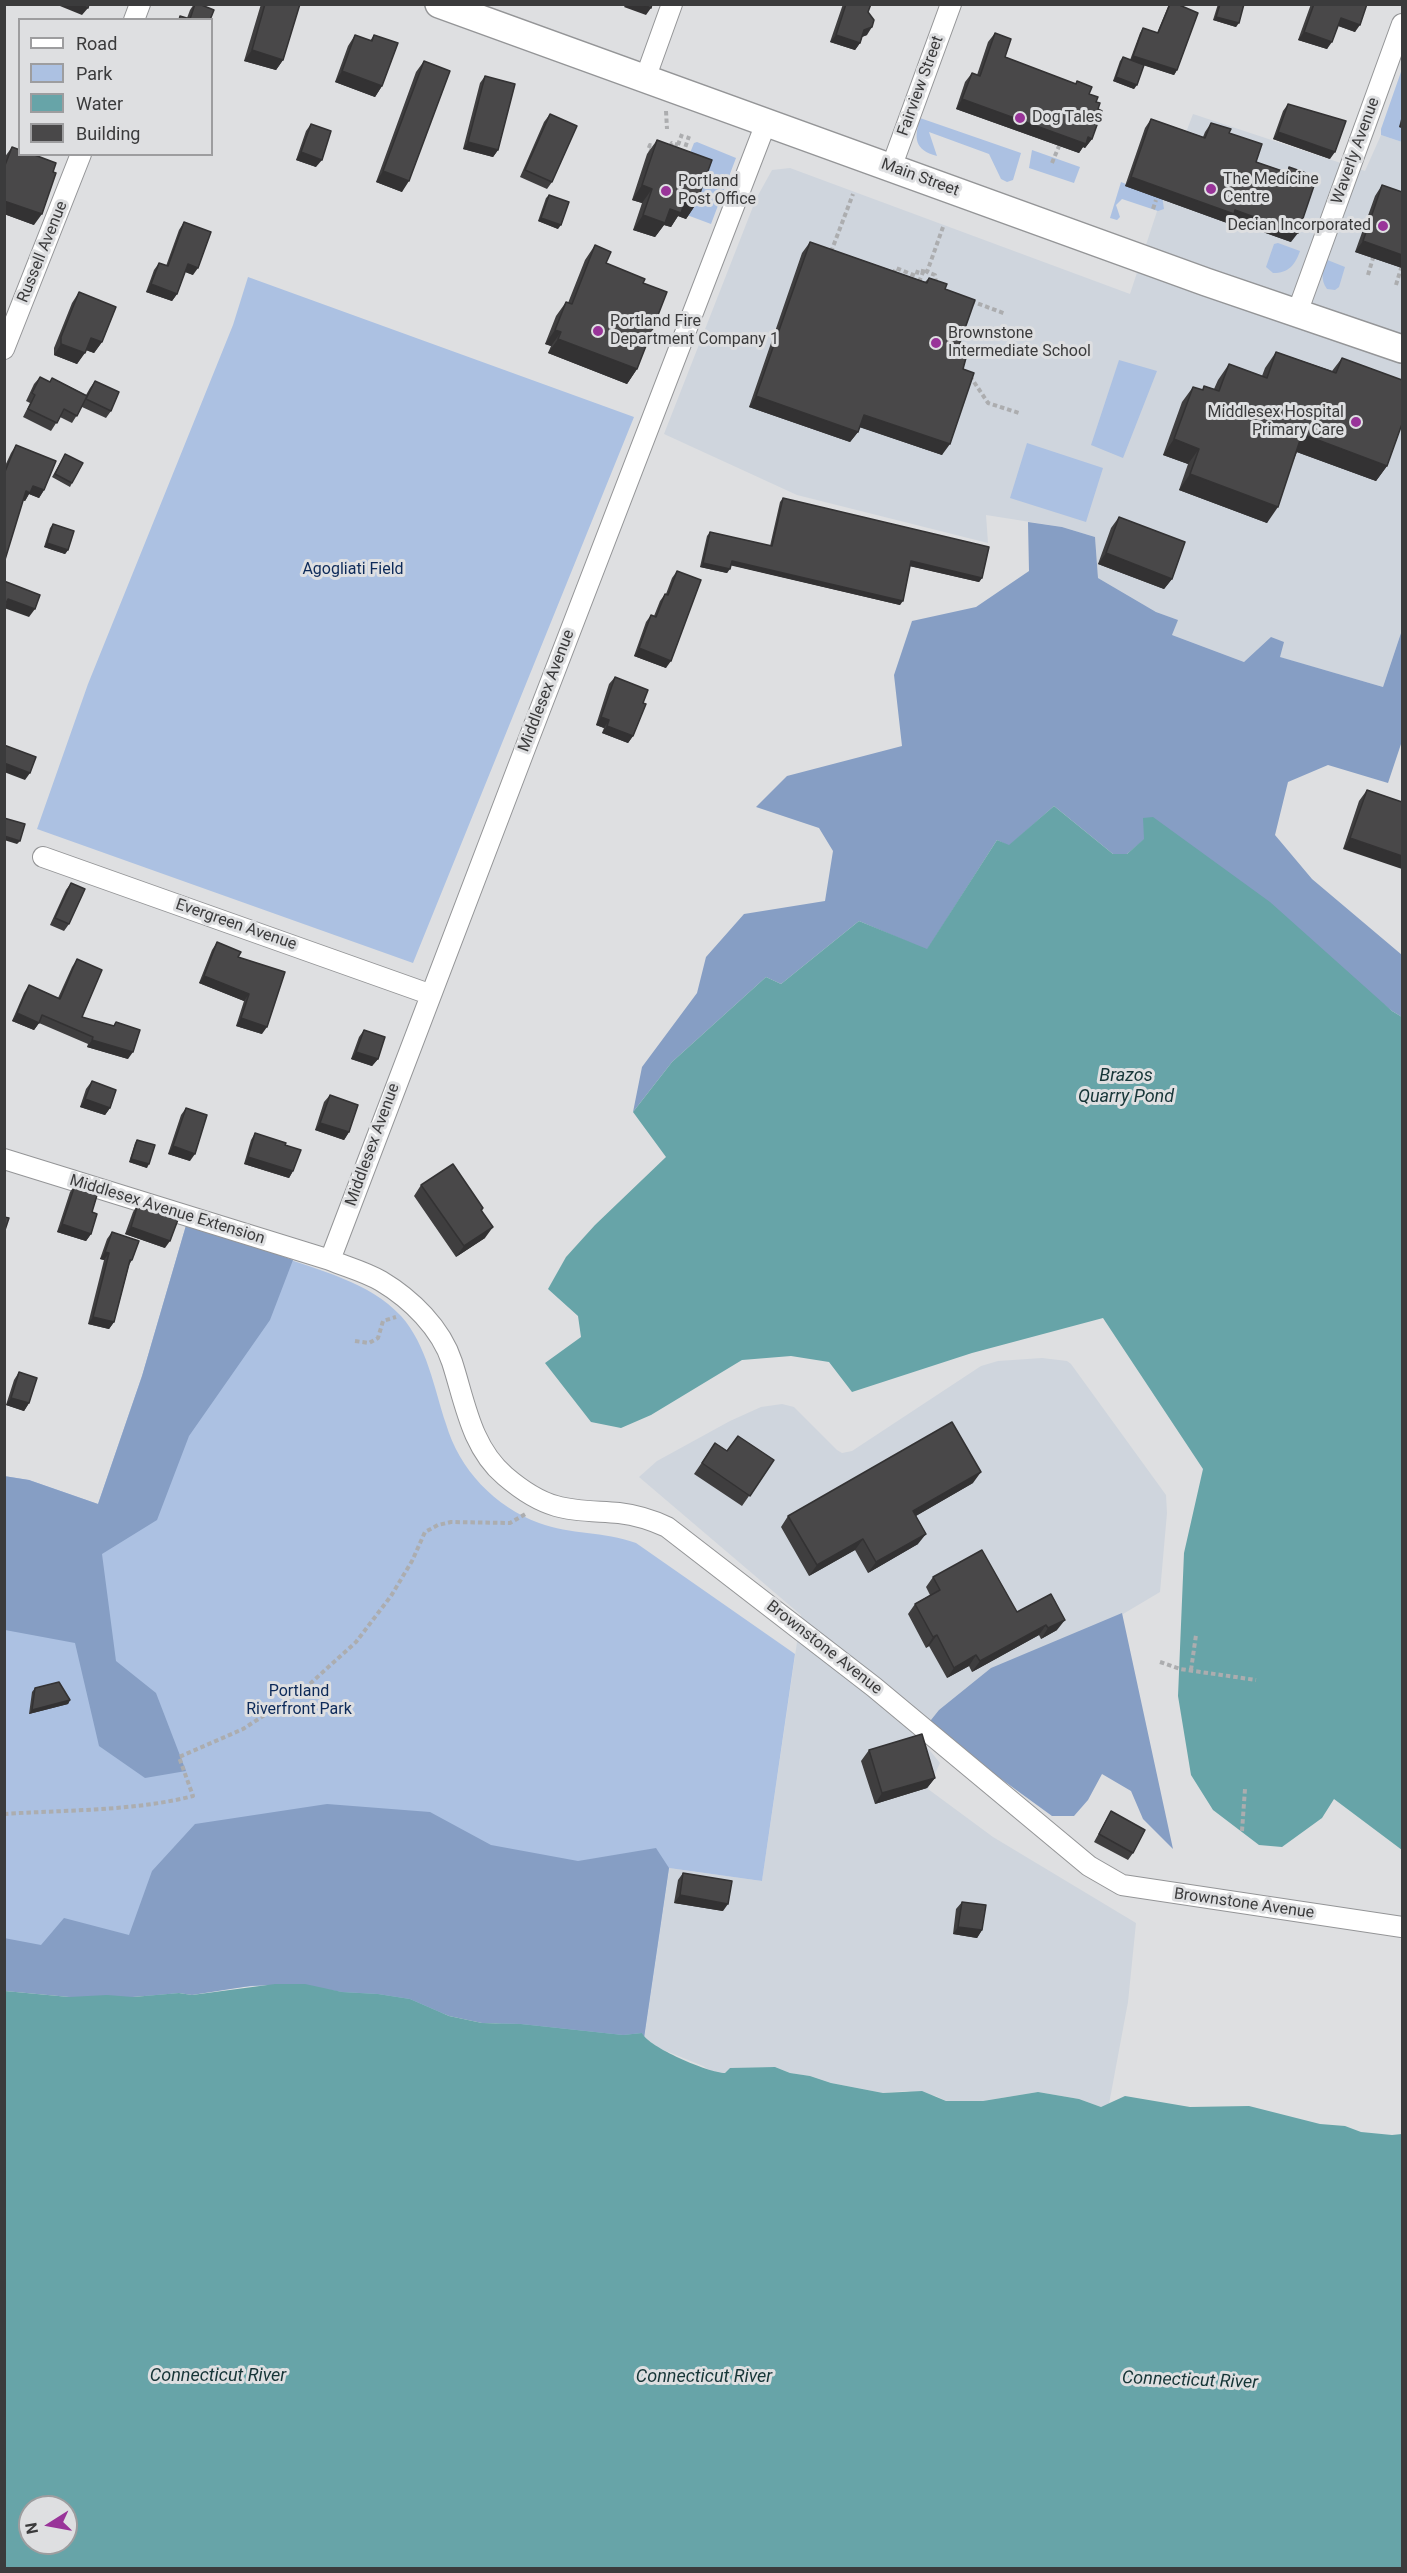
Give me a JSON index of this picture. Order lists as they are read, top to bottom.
{
  "streets": {
    "main road": ["Main Street"],
    "street": [
      "Fairview Street",
      "Waverly Avenue",
      "Russell Avenue",
      "Middlesex Avenue",
      "Evergreen Avenue",
      "Middlesex Avenue Extension",
      "Brownstone Avenue"
    ]
  },
  "crossings": [
    ["Fairview Street", "Main Street"],
    ["Waverly Avenue", "Main Street"],
    ["Main Street", "Middlesex Avenue"],
    ["Middlesex Avenue", "Evergreen Avenue"],
    ["Middlesex Avenue", "Middlesex Avenue Extension"],
    ["Middlesex Avenue", "Brownstone Avenue"],
    ["Middlesex Avenue Extension", "Brownstone Avenue"]
  ],
  "water": ["Brazos Quarry Pond", "Connecticut River"],
  "parks": ["Agogliati Field", "Portland Riverfront Park"],
  "places": [
    "Dog Tales",
    "The Medicine Centre",
    "Portland Post Office",
    "Decian Incorporated",
    "Portland Fire Department Company 1",
    "Brownstone Intermediate School",
    "Middlesex Hospital Primary Care"
  ],
  "legend": [
    "Road",
    "Park",
    "Water",
    "Building"
  ],
  "north": "left"
}
